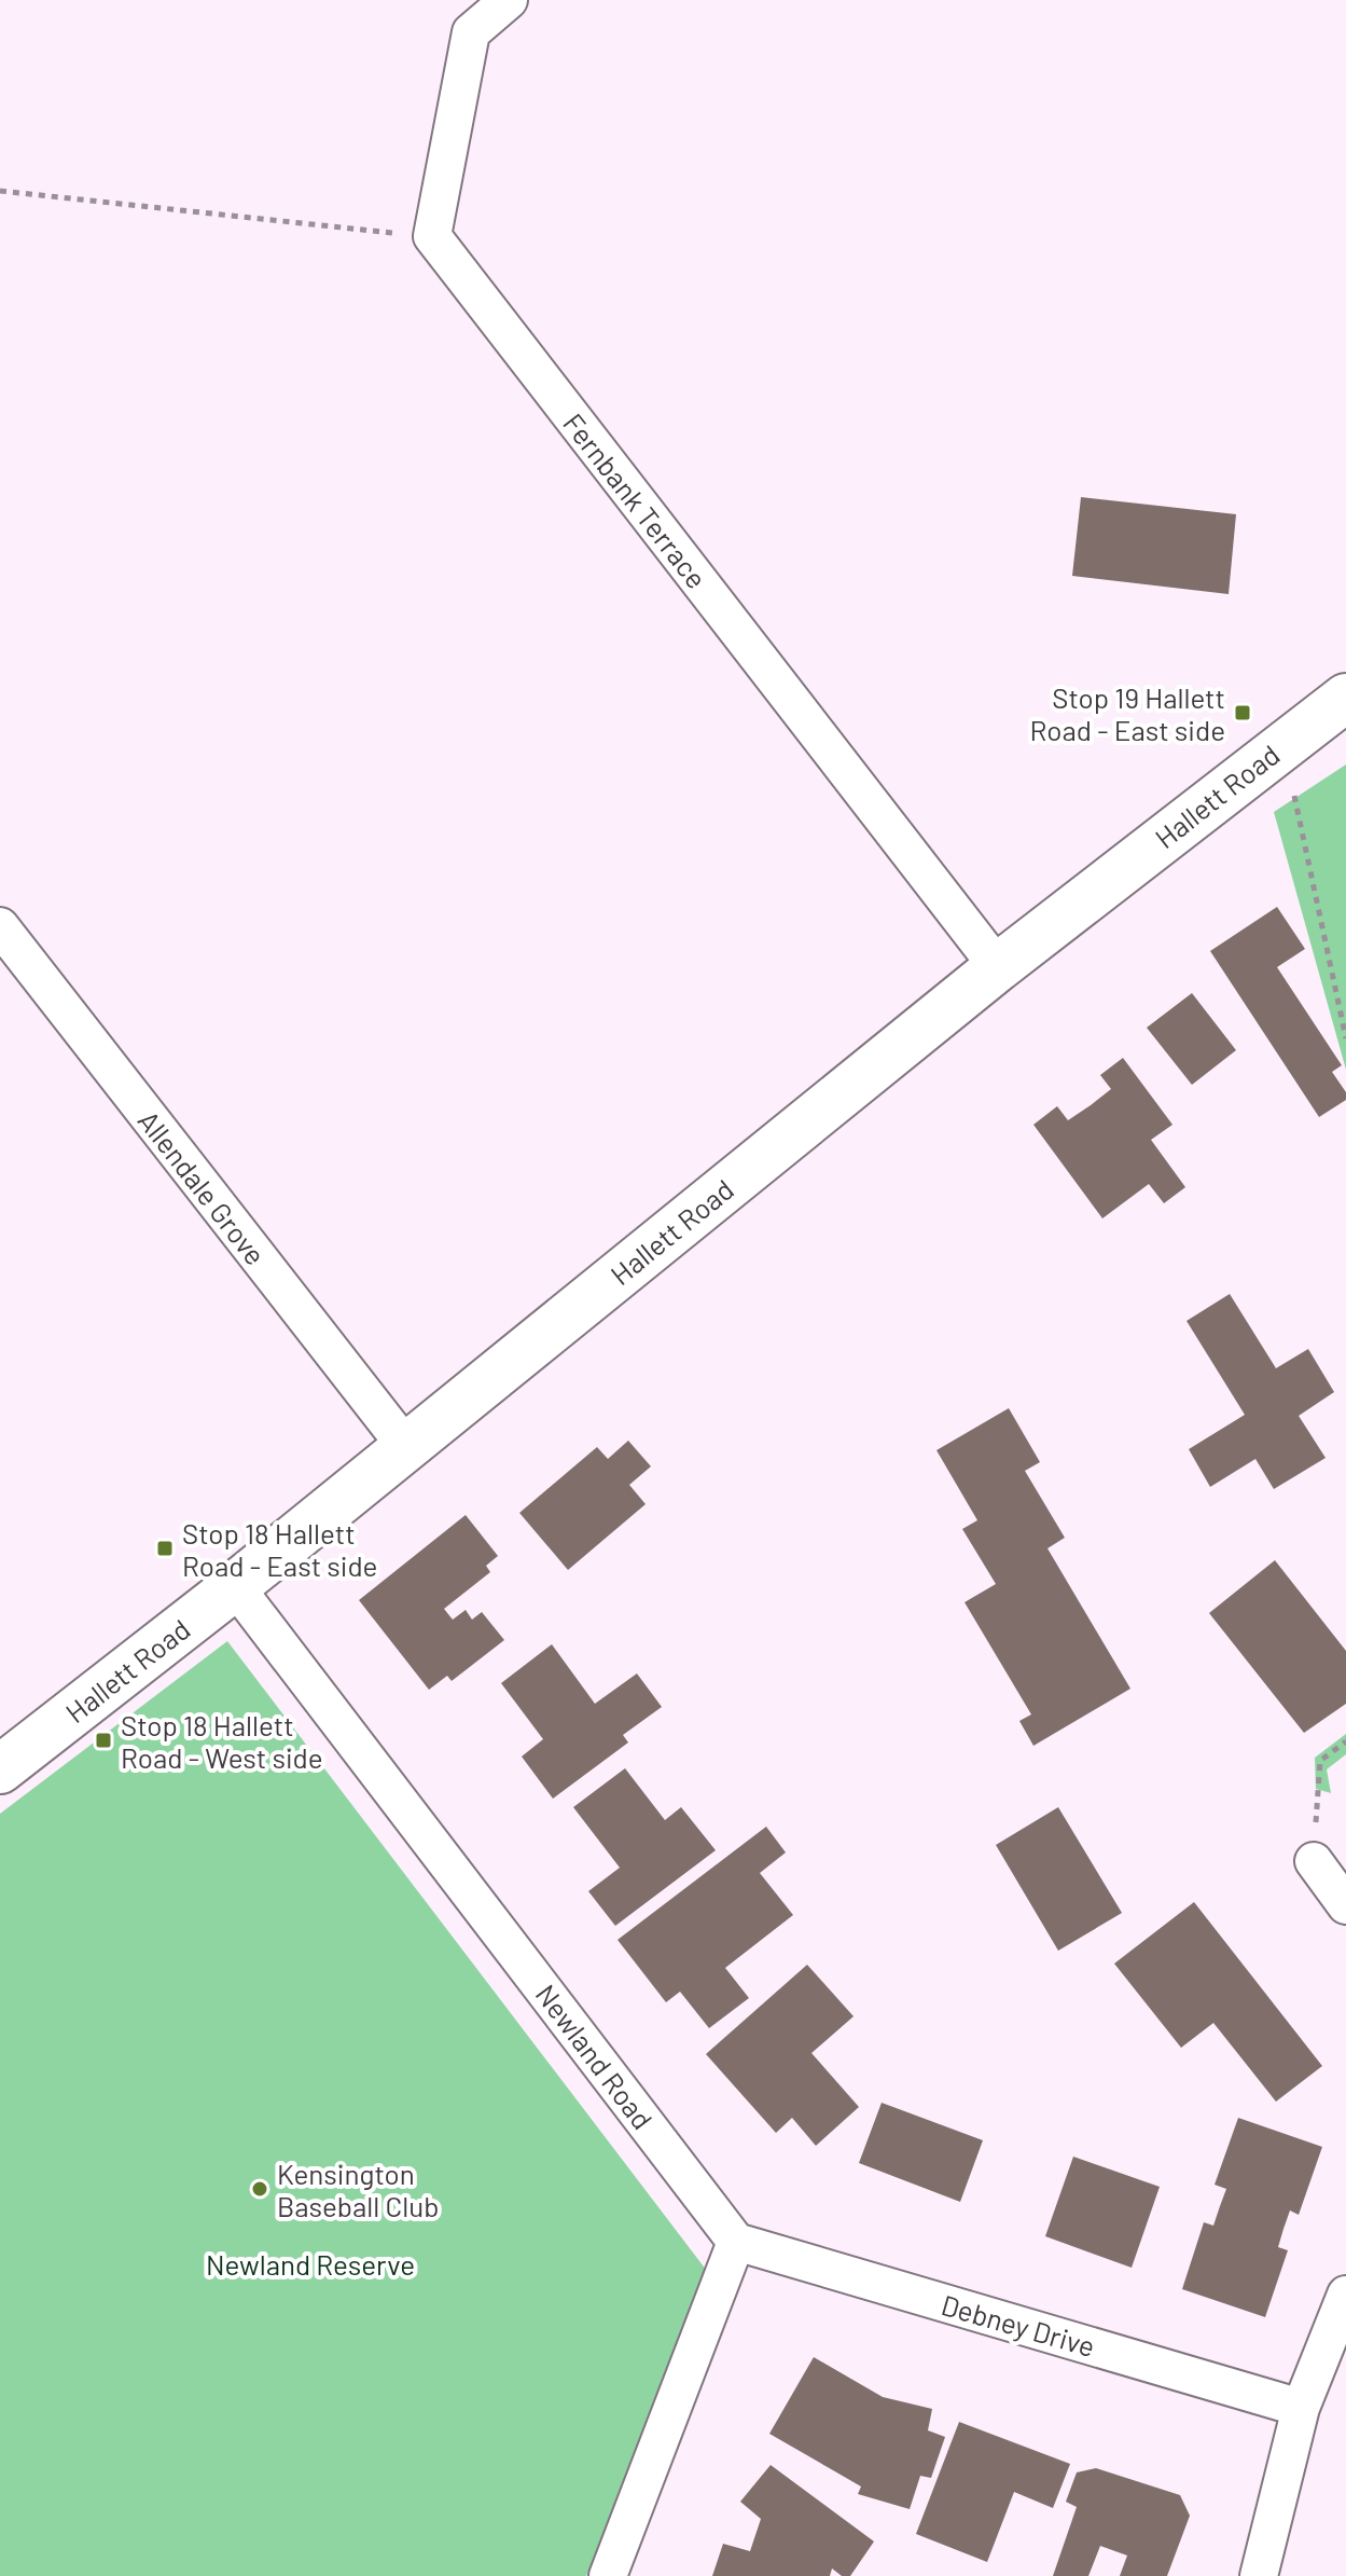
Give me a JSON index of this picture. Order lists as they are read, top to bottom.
{
  "streets": {
    "main road": ["Hallett Road"],
    "street": [
      "Fernbank Terrace",
      "Allendale Grove",
      "Newland Road",
      "Debney Drive"
    ]
  },
  "crossings": [
    ["Fernbank Terrace", "Hallett Road"],
    ["Hallett Road", "Allendale Grove"],
    ["Hallett Road", "Newland Road"],
    ["Newland Road", "Debney Drive"]
  ],
  "parks": ["Newland Reserve"],
  "places": {
    "transit": ["Stop 19 Hallett Road - East side", "Stop 18 Hallett Road - East side", "Stop 18 Hallett Road - West side"],
    "other": ["Kensington Baseball Club"]
  }
}
